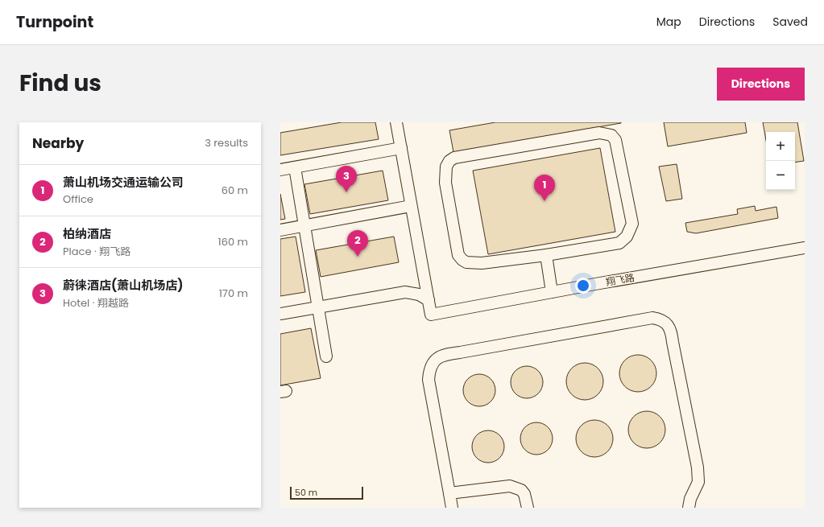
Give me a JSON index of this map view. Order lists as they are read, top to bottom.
{
  "streets": {
    "street": ["翔飞路"]
  },
  "scale_bar": "50 m",
  "page": {
    "header": "Turnpoint",
    "nav": ["Map", "Directions", "Saved"],
    "title": "Find us",
    "buttons": "Directions",
    "heading": ["Nearby", "3 results"],
    "map_buttons": ["+", "−"],
    "list": [
      {
        "mark": "1",
        "name": "萧山机场交通运输公司",
        "note": "Office",
        "value": "60 m"
      },
      {
        "mark": "2",
        "name": "柏纳酒店",
        "note": "Place · 翔飞路",
        "value": "160 m"
      },
      {
        "mark": "3",
        "name": "蔚徕酒店(萧山机场店)",
        "note": "Hotel · 翔越路",
        "value": "170 m"
      }
    ],
    "pins": ["3", "1", "2"],
    "scale": "50 m"
  }
}
